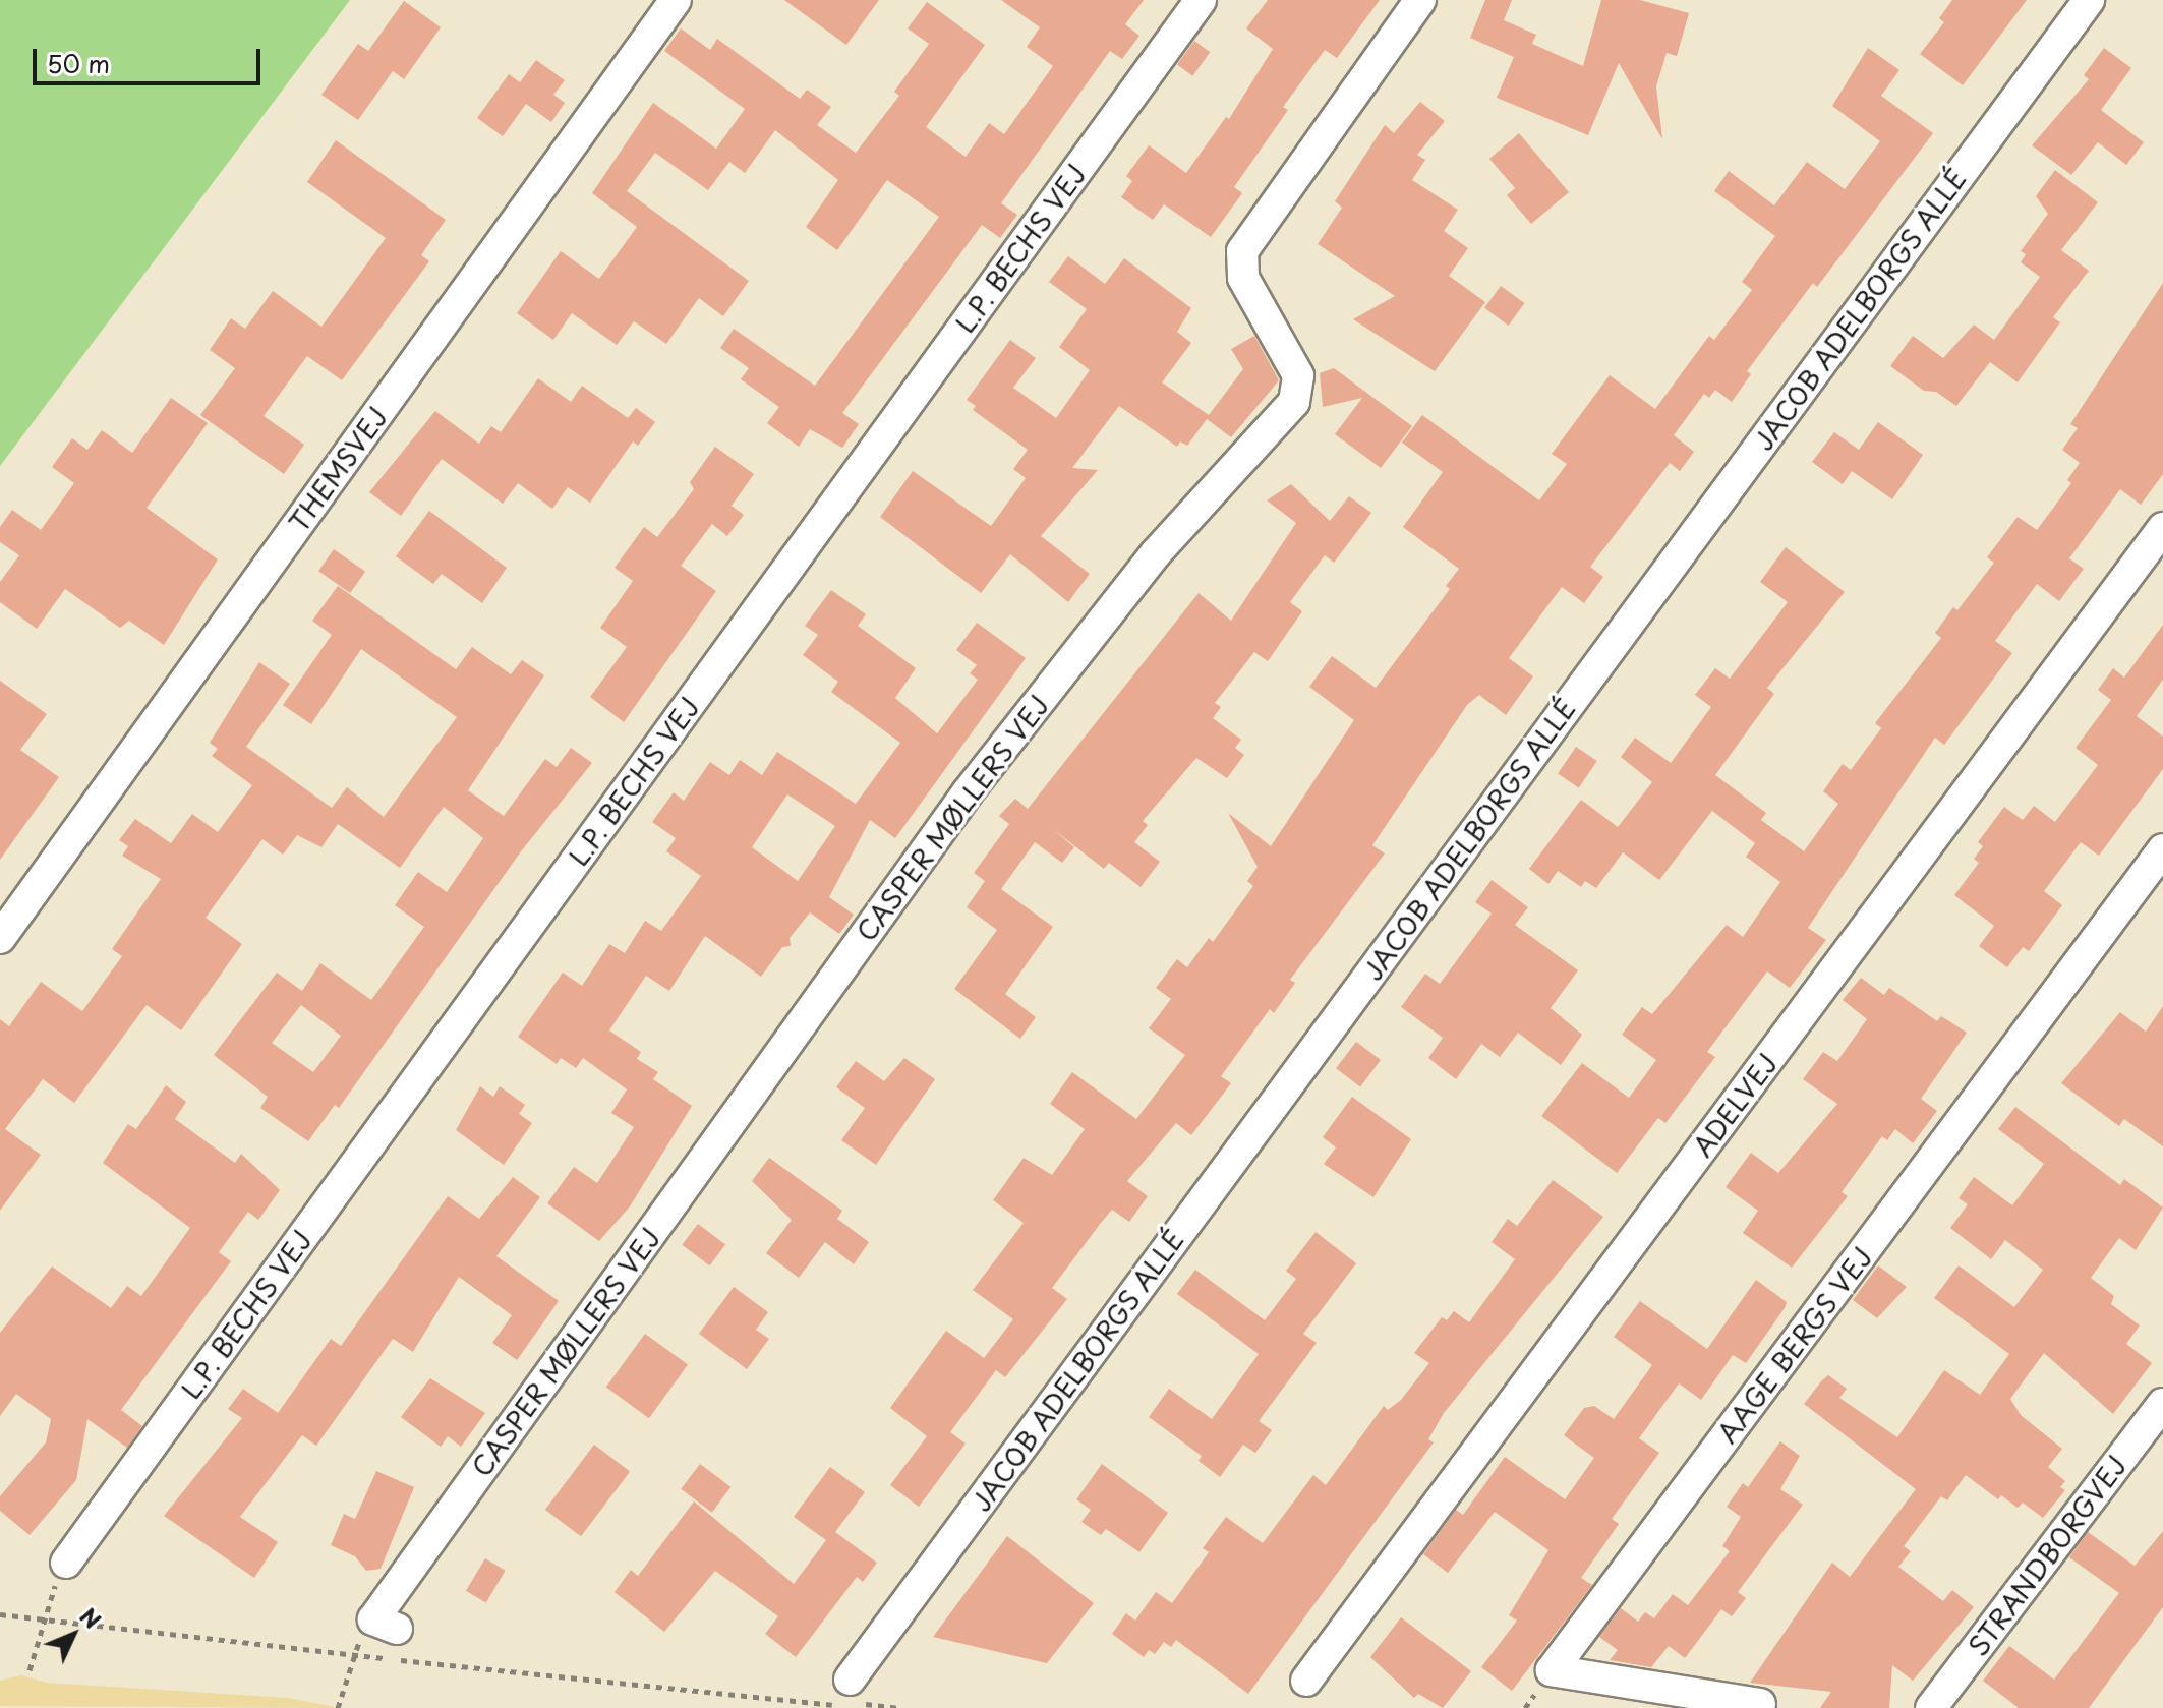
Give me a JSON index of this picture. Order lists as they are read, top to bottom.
{
  "streets": {
    "street": [
      "L.P. BECHS VEJ",
      "JACOB ADELBORGS ALLÉ",
      "THEMSVEJ",
      "CASPER MØLLERS VEJ",
      "ADELVEJ",
      "AAGE BERGS VEJ",
      "STRANDBORGVEJ"
    ]
  },
  "scale_bar": "50 m",
  "north": "top right"
}
